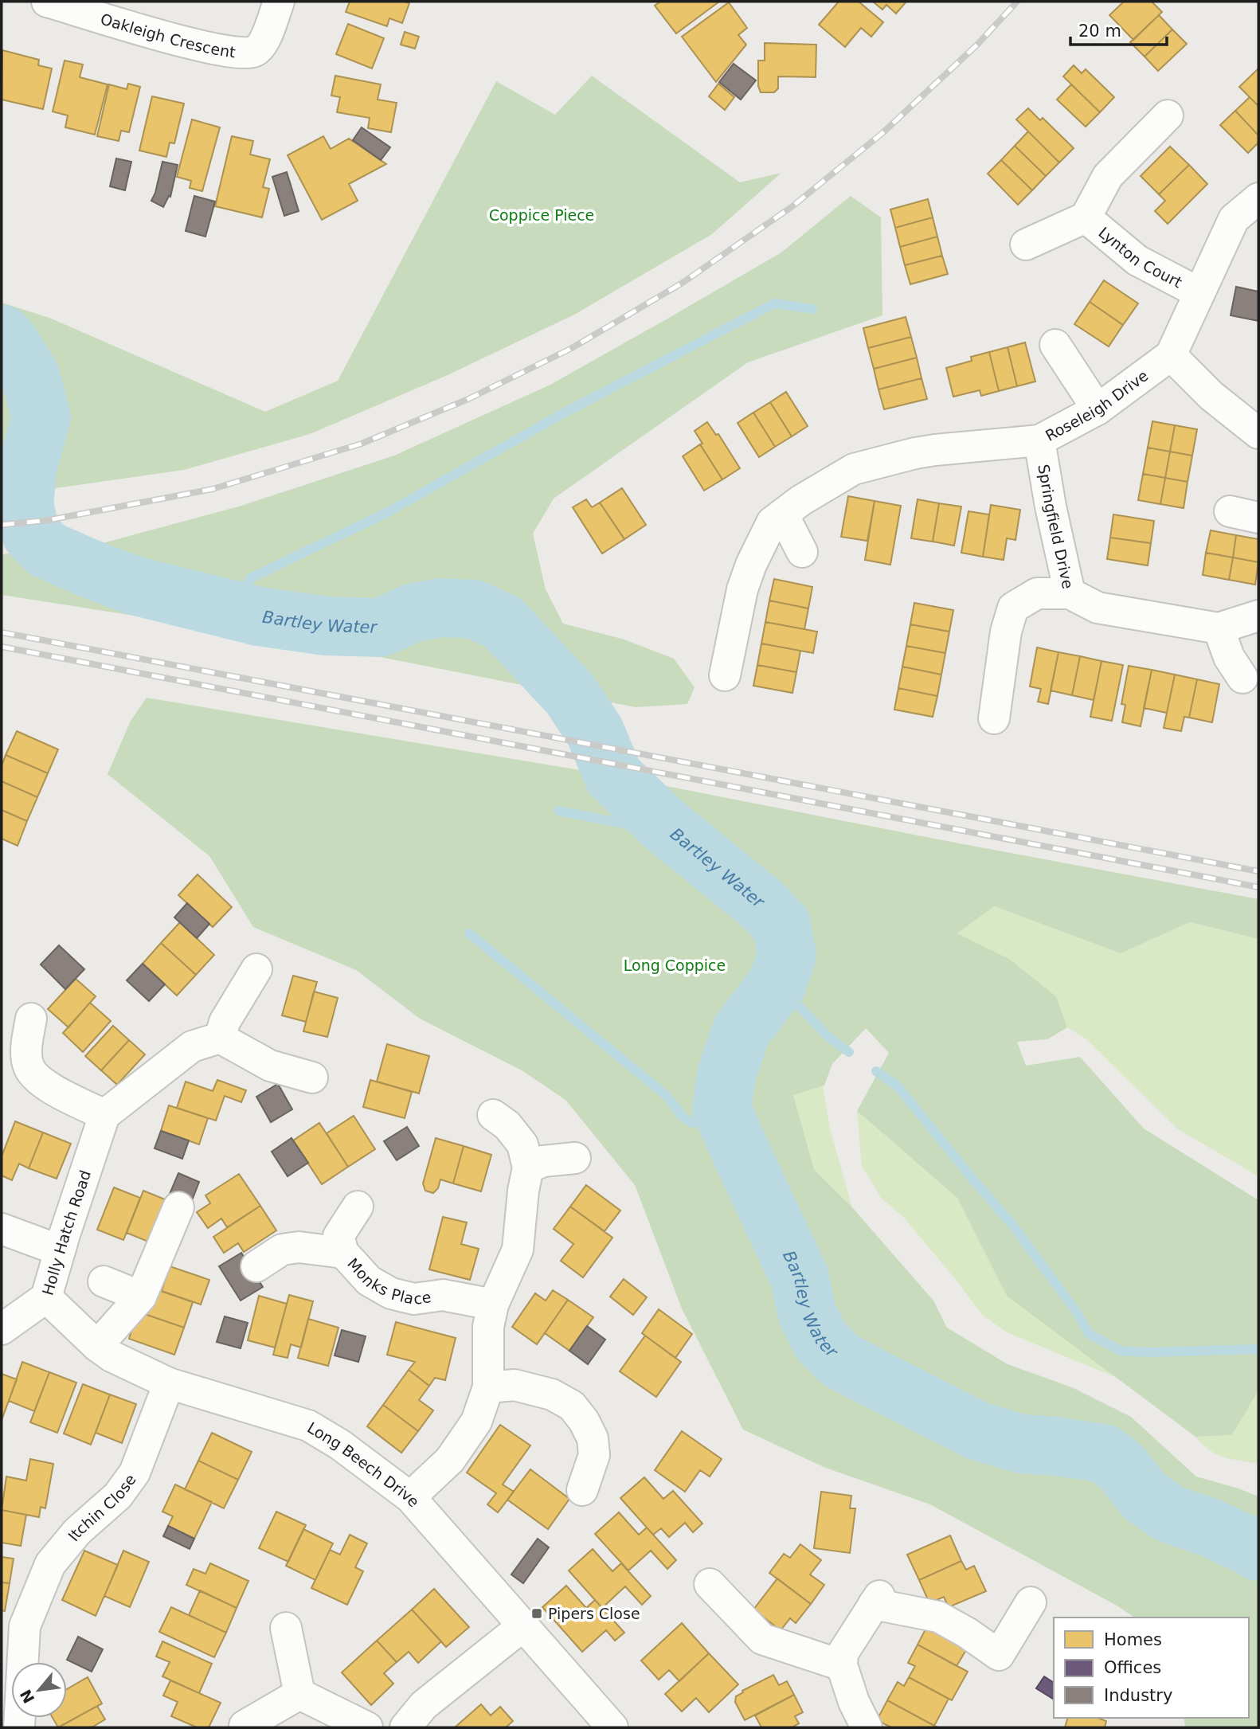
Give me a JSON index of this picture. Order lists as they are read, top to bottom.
{
  "streets": {
    "street": [
      "Oakleigh Crescent",
      "Lynton Court",
      "Roseleigh Drive",
      "Springfield Drive",
      "Holly Hatch Road",
      "Monks Place",
      "Long Beech Drive",
      "Itchin Close"
    ]
  },
  "crossings": [
    ["Lynton Court", "Roseleigh Drive"],
    ["Roseleigh Drive", "Springfield Drive"],
    ["Holly Hatch Road", "Long Beech Drive"],
    ["Long Beech Drive", "Itchin Close"]
  ],
  "water": ["Bartley Water"],
  "parks": ["Coppice Piece", "Long Coppice"],
  "places": {
    "transit": ["Pipers Close"]
  },
  "legend": ["Homes", "Offices", "Industry"],
  "scale_bar": "20 m",
  "north": "bottom left"
}
